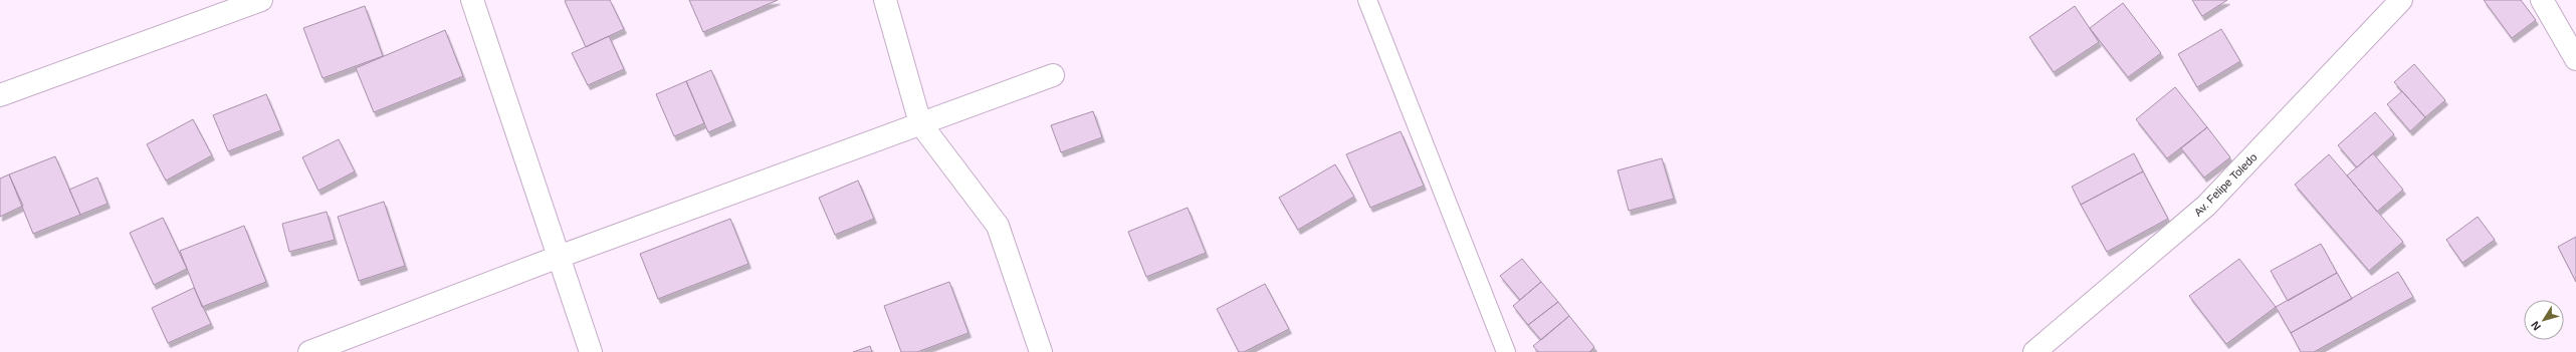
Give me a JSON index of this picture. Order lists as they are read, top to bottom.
{
  "streets": {
    "street": ["Av. Felipe Toledo"]
  },
  "north": "bottom left"
}
